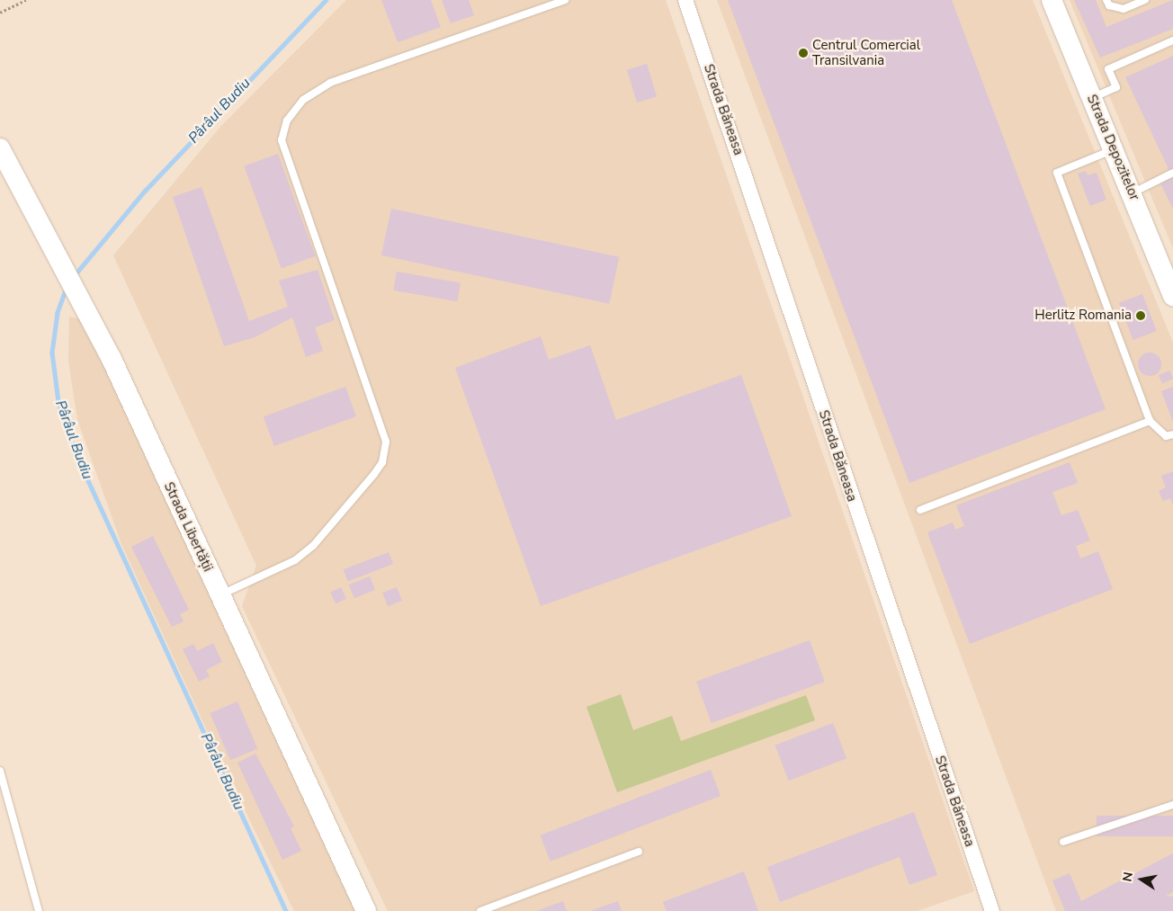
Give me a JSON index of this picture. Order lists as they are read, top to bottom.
{
  "streets": {
    "main road": ["Strada Depozitelor", "Strada Libertății"],
    "street": ["Strada Băneasa"]
  },
  "water": ["Pârâul Budiu"],
  "places": ["Centrul Comercial Transilvania", "Herlitz Romania"],
  "north": "left"
}
